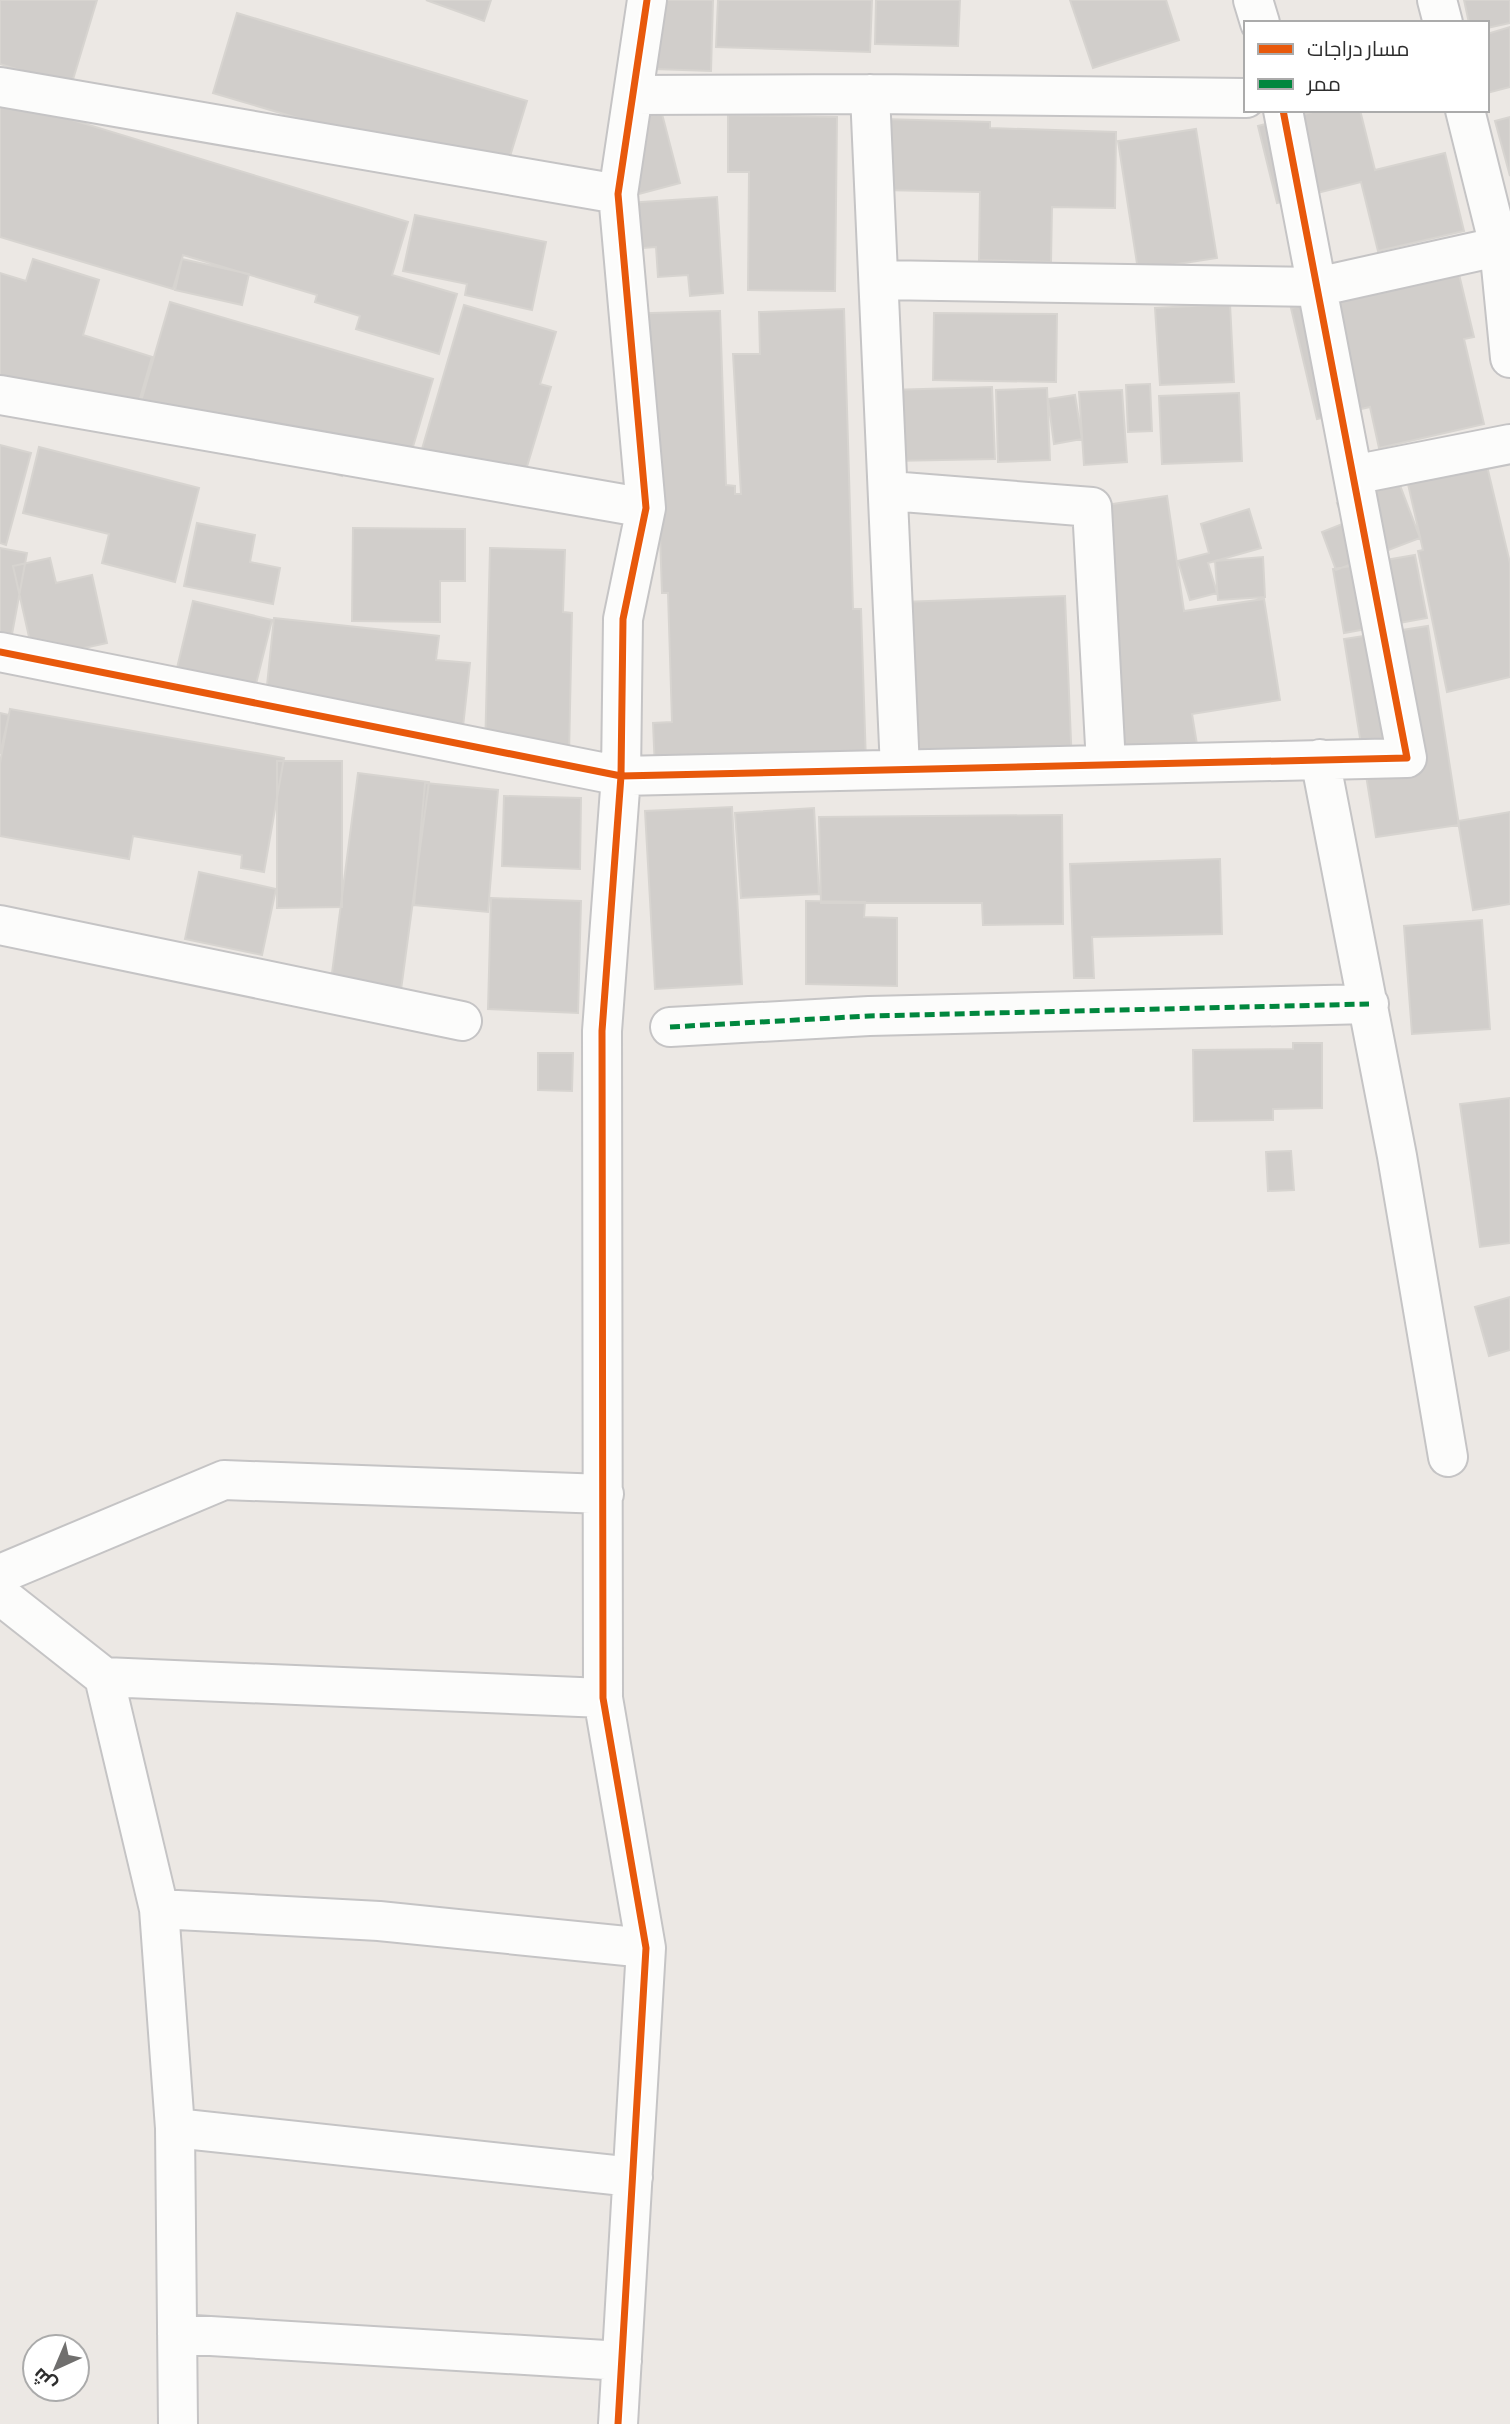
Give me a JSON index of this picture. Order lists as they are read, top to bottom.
{
  "legend": ["مسار دراجات", "ممر"],
  "north": "bottom left"
}
